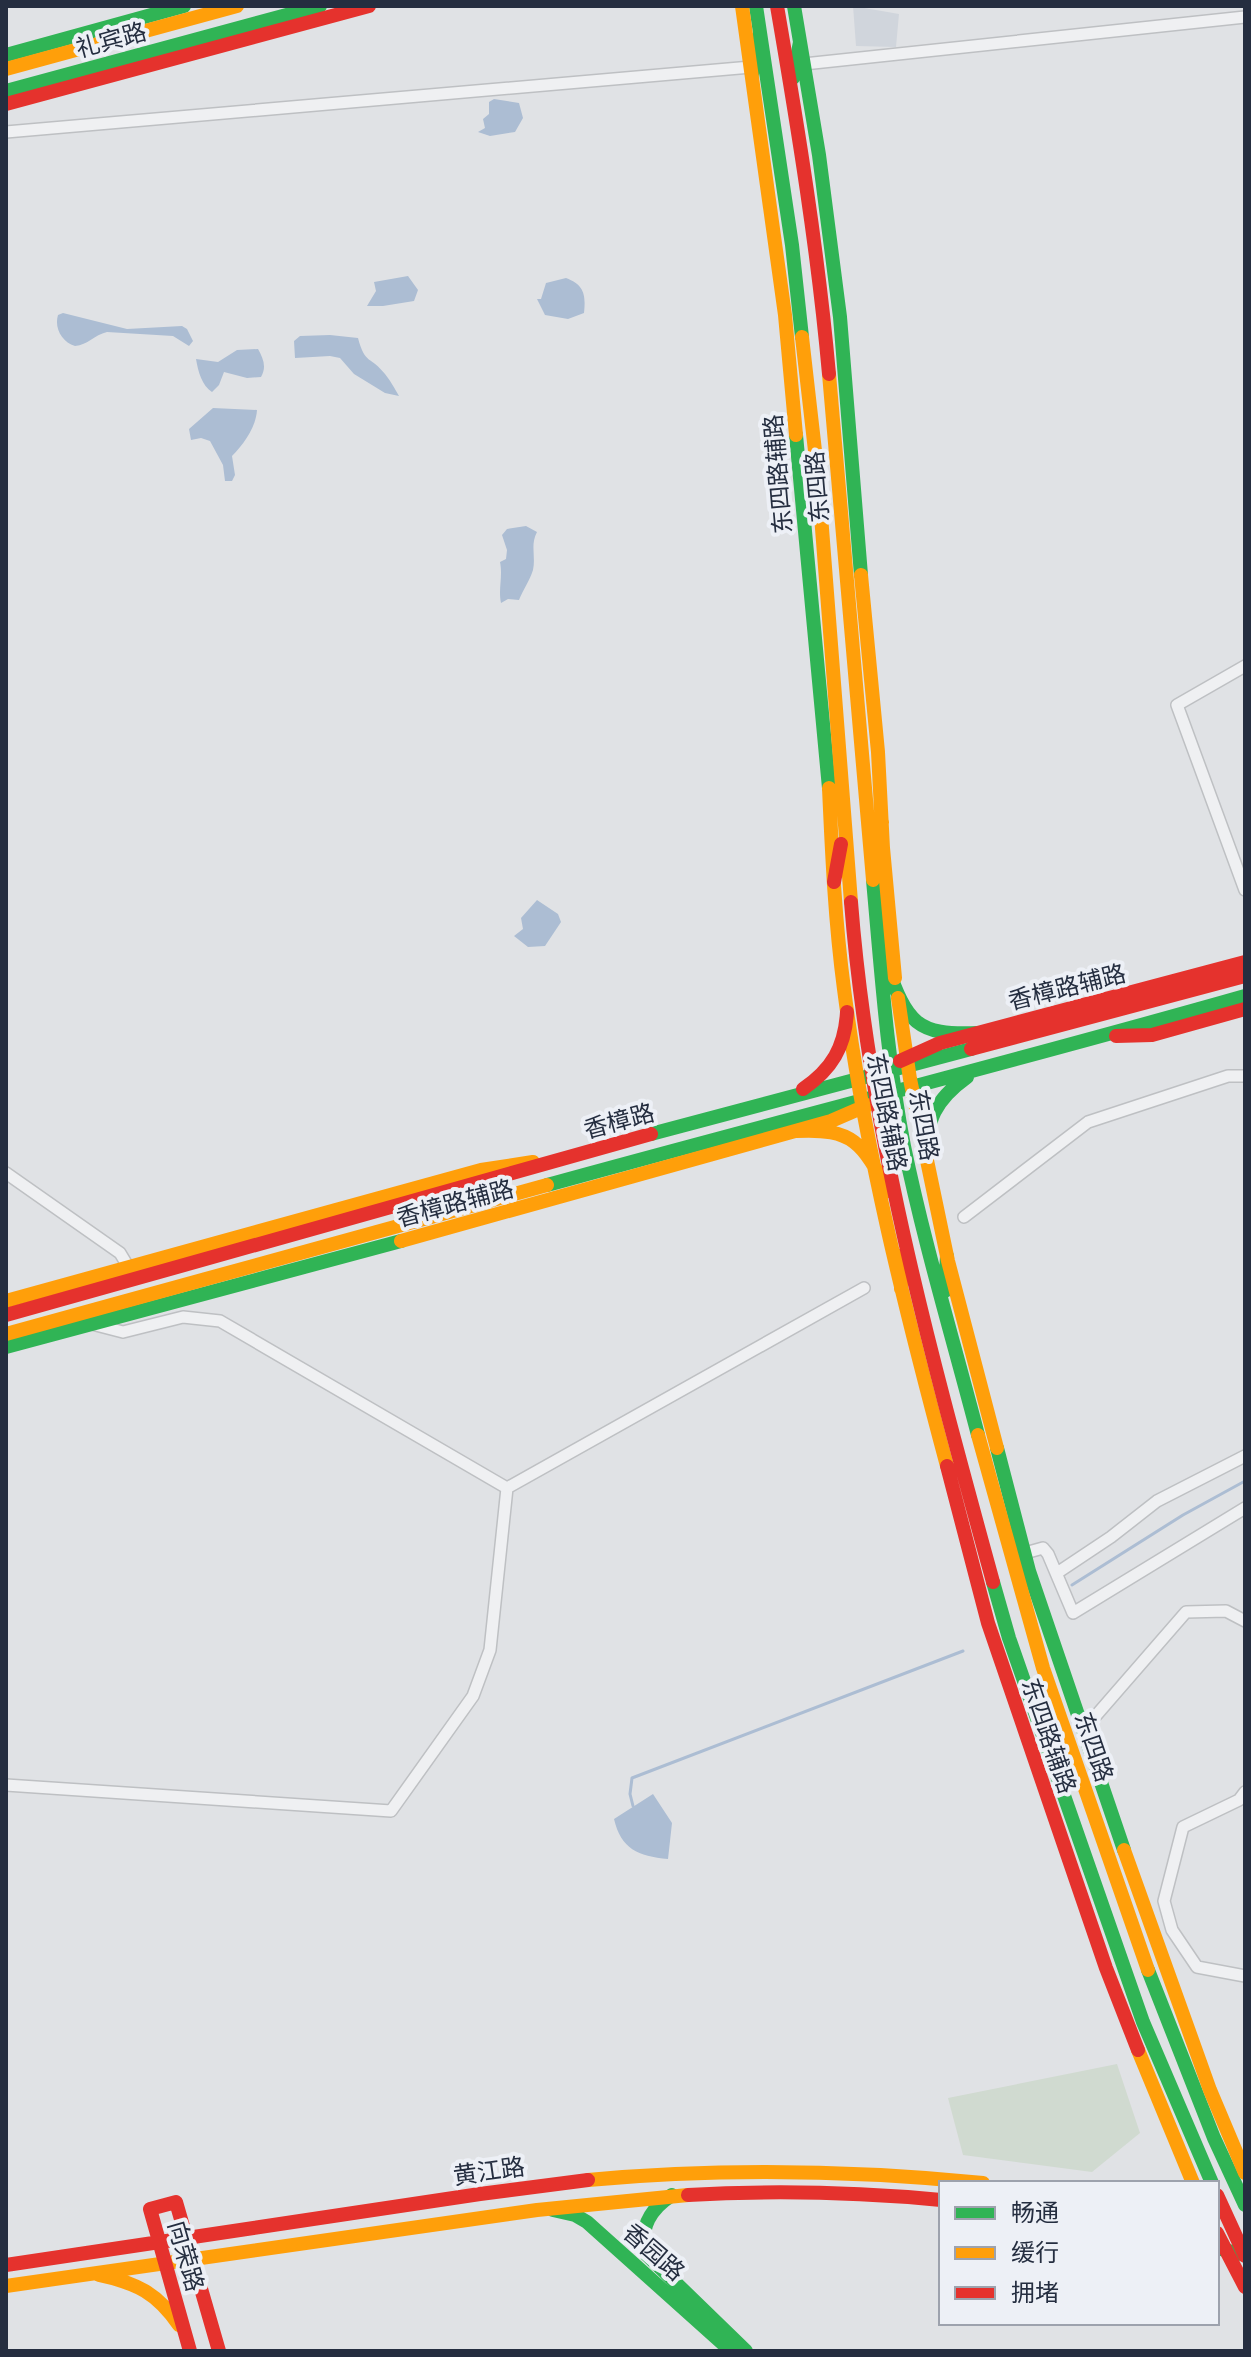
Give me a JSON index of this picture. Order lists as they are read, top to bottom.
{
  "streets": {
    "main road": [
      "礼宾路",
      "东四路辅路",
      "东四路",
      "香樟路辅路",
      "香樟路",
      "黄江路",
      "香园路",
      "向荣路"
    ]
  },
  "crossings": [
    ["东四路辅路", "东四路"],
    ["东四路辅路", "香樟路辅路"],
    ["东四路辅路", "香樟路"],
    ["东四路", "香樟路辅路"],
    ["东四路", "香樟路"],
    ["香樟路辅路", "香樟路"],
    ["黄江路", "香园路"],
    ["黄江路", "向荣路"]
  ],
  "legend": ["畅通", "缓行", "拥堵"]
}
